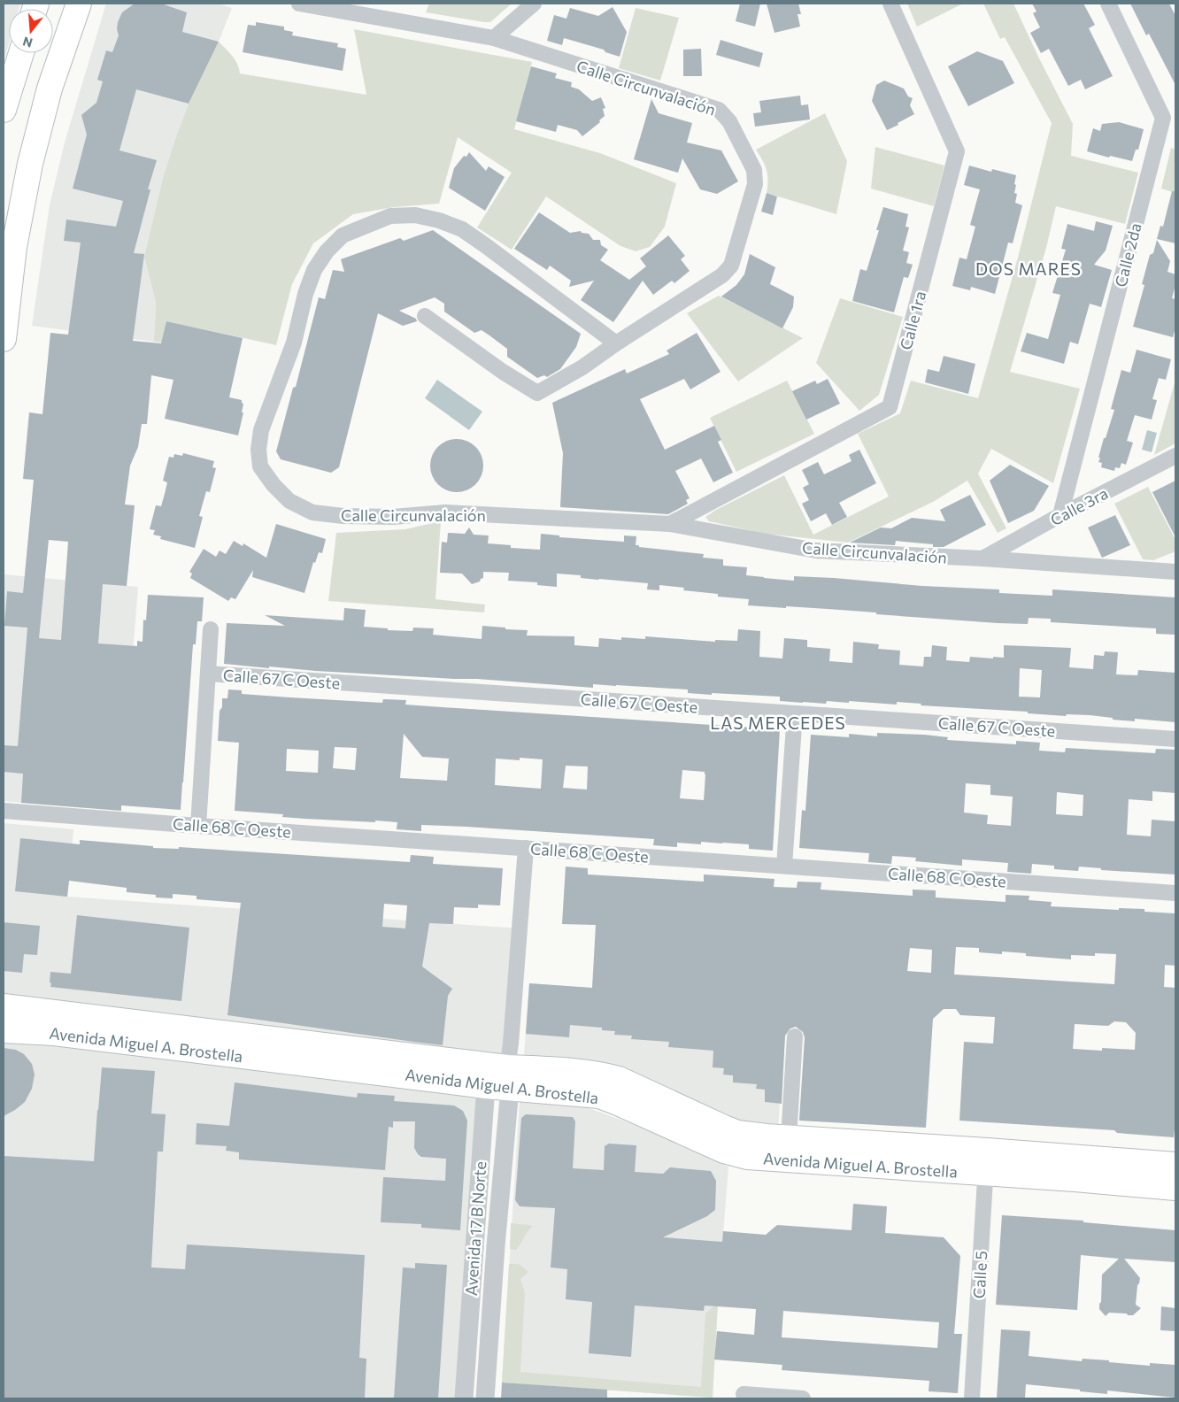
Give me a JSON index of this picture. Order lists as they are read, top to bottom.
{
  "streets": {
    "main road": ["Avenida Miguel A. Brostella"],
    "street": [
      "Calle Circunvalación",
      "Calle 2da",
      "Calle 1ra",
      "Calle 3ra",
      "Calle 67 C Oeste",
      "Calle 68 C Oeste",
      "Avenida 17 B Norte",
      "Calle 5"
    ]
  },
  "crossings": [
    ["Calle Circunvalación", "Calle 1ra"],
    ["Calle Circunvalación", "Calle 3ra"],
    ["Calle 2da", "Calle 3ra"],
    ["Calle 68 C Oeste", "Avenida 17 B Norte"],
    ["Avenida Miguel A. Brostella", "Avenida 17 B Norte"],
    ["Avenida Miguel A. Brostella", "Calle 5"]
  ],
  "districts": ["DOS MARES", "LAS MERCEDES"],
  "north": "bottom"
}
